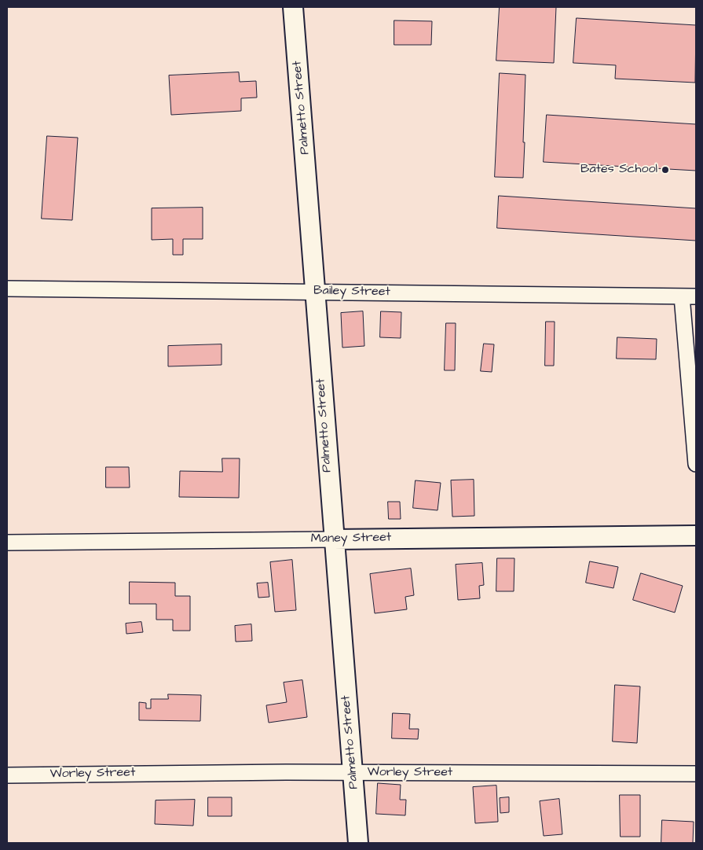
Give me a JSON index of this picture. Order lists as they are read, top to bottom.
{
  "streets": {
    "street": [
      "Palmetto Street",
      "Bailey Street",
      "Maney Street",
      "Worley Street"
    ]
  },
  "crossings": [
    ["Palmetto Street", "Bailey Street"],
    ["Palmetto Street", "Maney Street"],
    ["Palmetto Street", "Worley Street"]
  ],
  "places": ["Bates School"]
}
